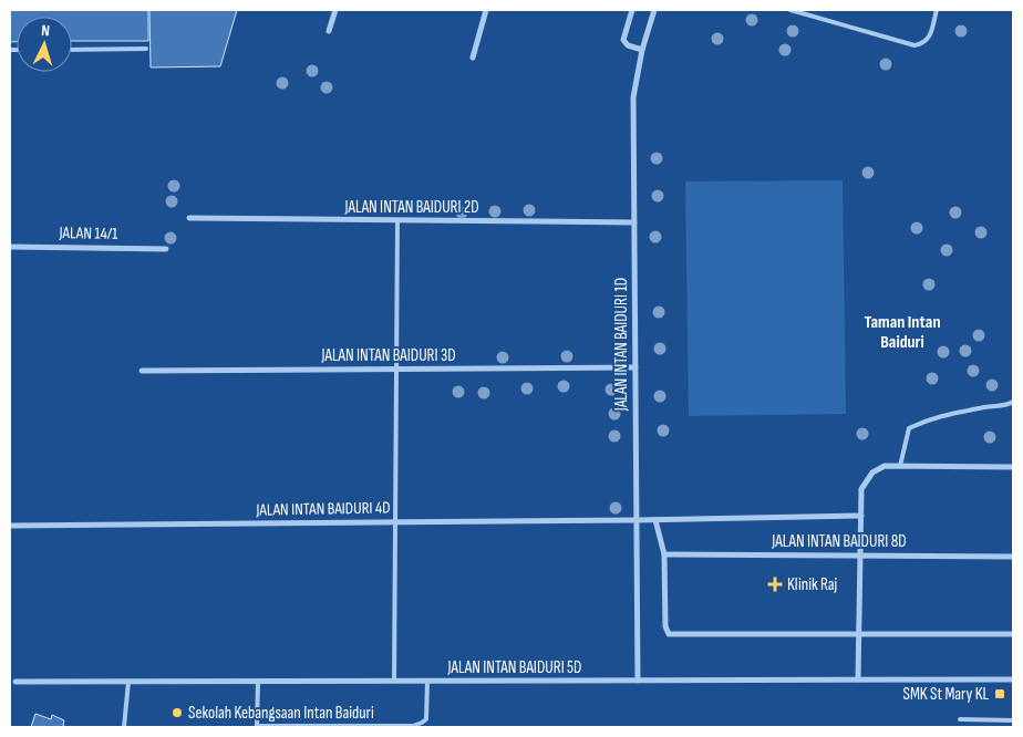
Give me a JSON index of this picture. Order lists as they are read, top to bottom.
{
  "streets": {
    "street": [
      "JALAN INTAN BAIDURI 2D",
      "JALAN 14/1",
      "JALAN INTAN BAIDURI 1D",
      "JALAN INTAN BAIDURI 3D",
      "JALAN INTAN BAIDURI 4D",
      "JALAN INTAN BAIDURI 8D",
      "JALAN INTAN BAIDURI 5D"
    ]
  },
  "crossings": [
    ["JALAN INTAN BAIDURI 2D", "JALAN INTAN BAIDURI 1D"],
    ["JALAN INTAN BAIDURI 1D", "JALAN INTAN BAIDURI 3D"],
    ["JALAN INTAN BAIDURI 1D", "JALAN INTAN BAIDURI 4D"],
    ["JALAN INTAN BAIDURI 1D", "JALAN INTAN BAIDURI 5D"]
  ],
  "districts": ["Taman Intan Baiduri"],
  "places": {
    "health": ["Klinik Raj"],
    "transit": ["SMK St Mary KL"],
    "other": ["Sekolah Kebangsaan Intan Baiduri"]
  },
  "north": "top"
}
